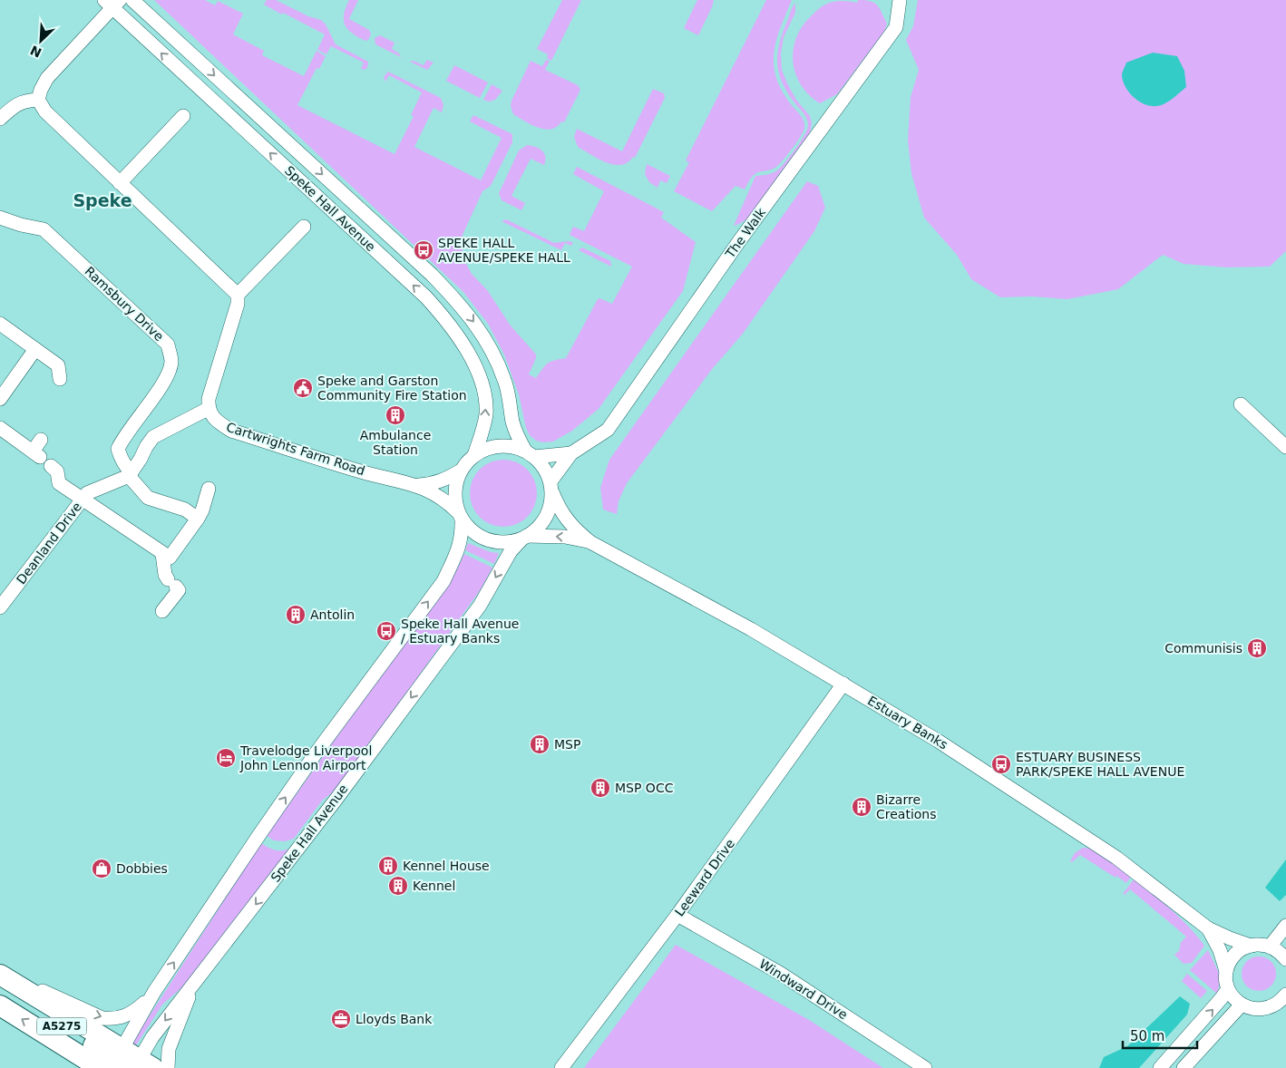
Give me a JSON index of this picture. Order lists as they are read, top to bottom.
{
  "streets": {
    "highway": ["A5275"],
    "street": [
      "Speke Hall Avenue",
      "The Walk",
      "Ramsbury Drive",
      "Cartwrights Farm Road",
      "Deanland Drive",
      "Estuary Banks",
      "Leeward Drive",
      "Windward Drive"
    ]
  },
  "crossings": [
    ["Speke Hall Avenue", "The Walk"],
    ["Speke Hall Avenue", "Cartwrights Farm Road"],
    ["Speke Hall Avenue", "Estuary Banks"],
    ["Speke Hall Avenue", "A5275"],
    ["The Walk", "Cartwrights Farm Road"],
    ["The Walk", "Estuary Banks"],
    ["Ramsbury Drive", "Deanland Drive"],
    ["Cartwrights Farm Road", "Estuary Banks"],
    ["Estuary Banks", "Leeward Drive"],
    ["Leeward Drive", "Windward Drive"]
  ],
  "districts": ["Speke"],
  "places": {
    "bus stop": ["SPEKE HALL AVENUE/SPEKE HALL", "Speke Hall Avenue / Estuary Banks", "ESTUARY BUSINESS PARK/SPEKE HALL AVENUE"],
    "public building": ["Speke and Garston Community Fire Station"],
    "building": [
      "Ambulance Station",
      "Antolin",
      "Communisis",
      "MSP",
      "MSP OCC",
      "Bizarre Creations",
      "Kennel House",
      "Kennel"
    ],
    "hotel": ["Travelodge Liverpool John Lennon Airport"],
    "shop": ["Dobbies"],
    "office": ["Lloyds Bank"]
  },
  "scale_bar": "50 m",
  "north": "bottom left"
}
